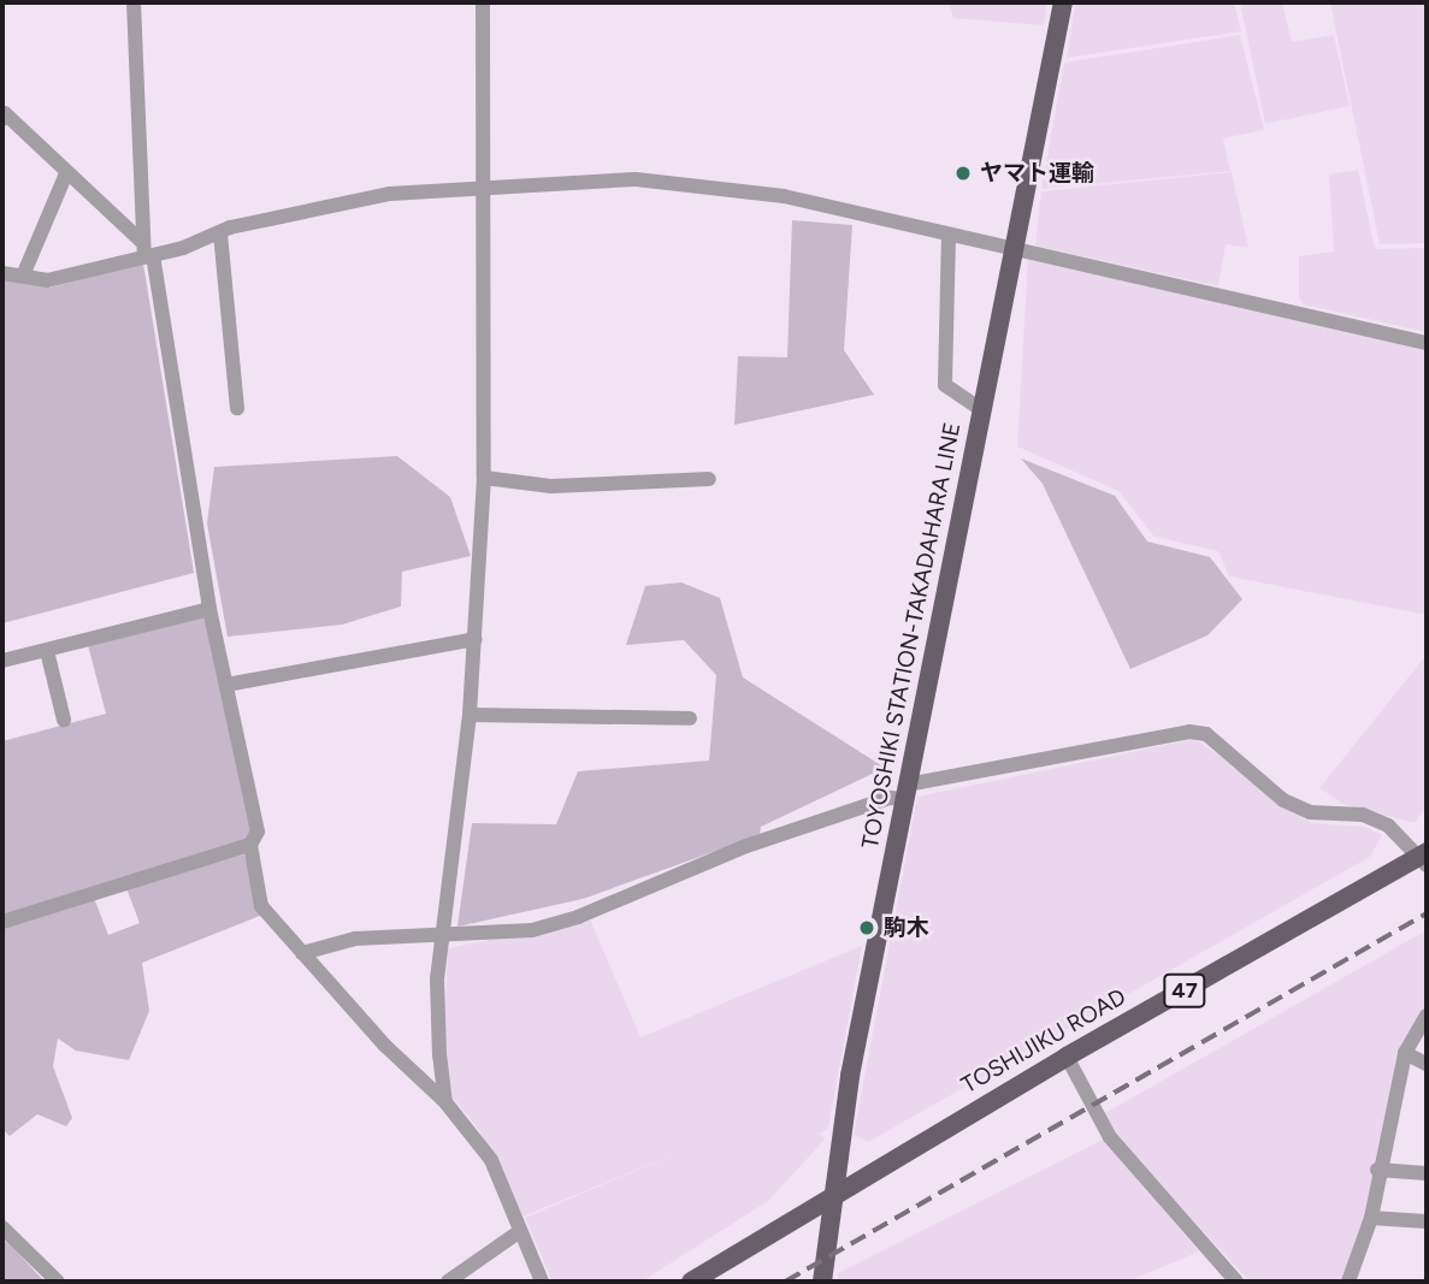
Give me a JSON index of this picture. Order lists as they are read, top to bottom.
{
  "streets": {
    "main road": ["TOYOSHIKI STATION-TAKADAHARA LINE", "47", "TOSHIJIKU ROAD"]
  },
  "crossings": [
    ["TOYOSHIKI STATION-TAKADAHARA LINE", "TOSHIJIKU ROAD"]
  ],
  "places": ["ヤマト運輸", "駒木"]
}
